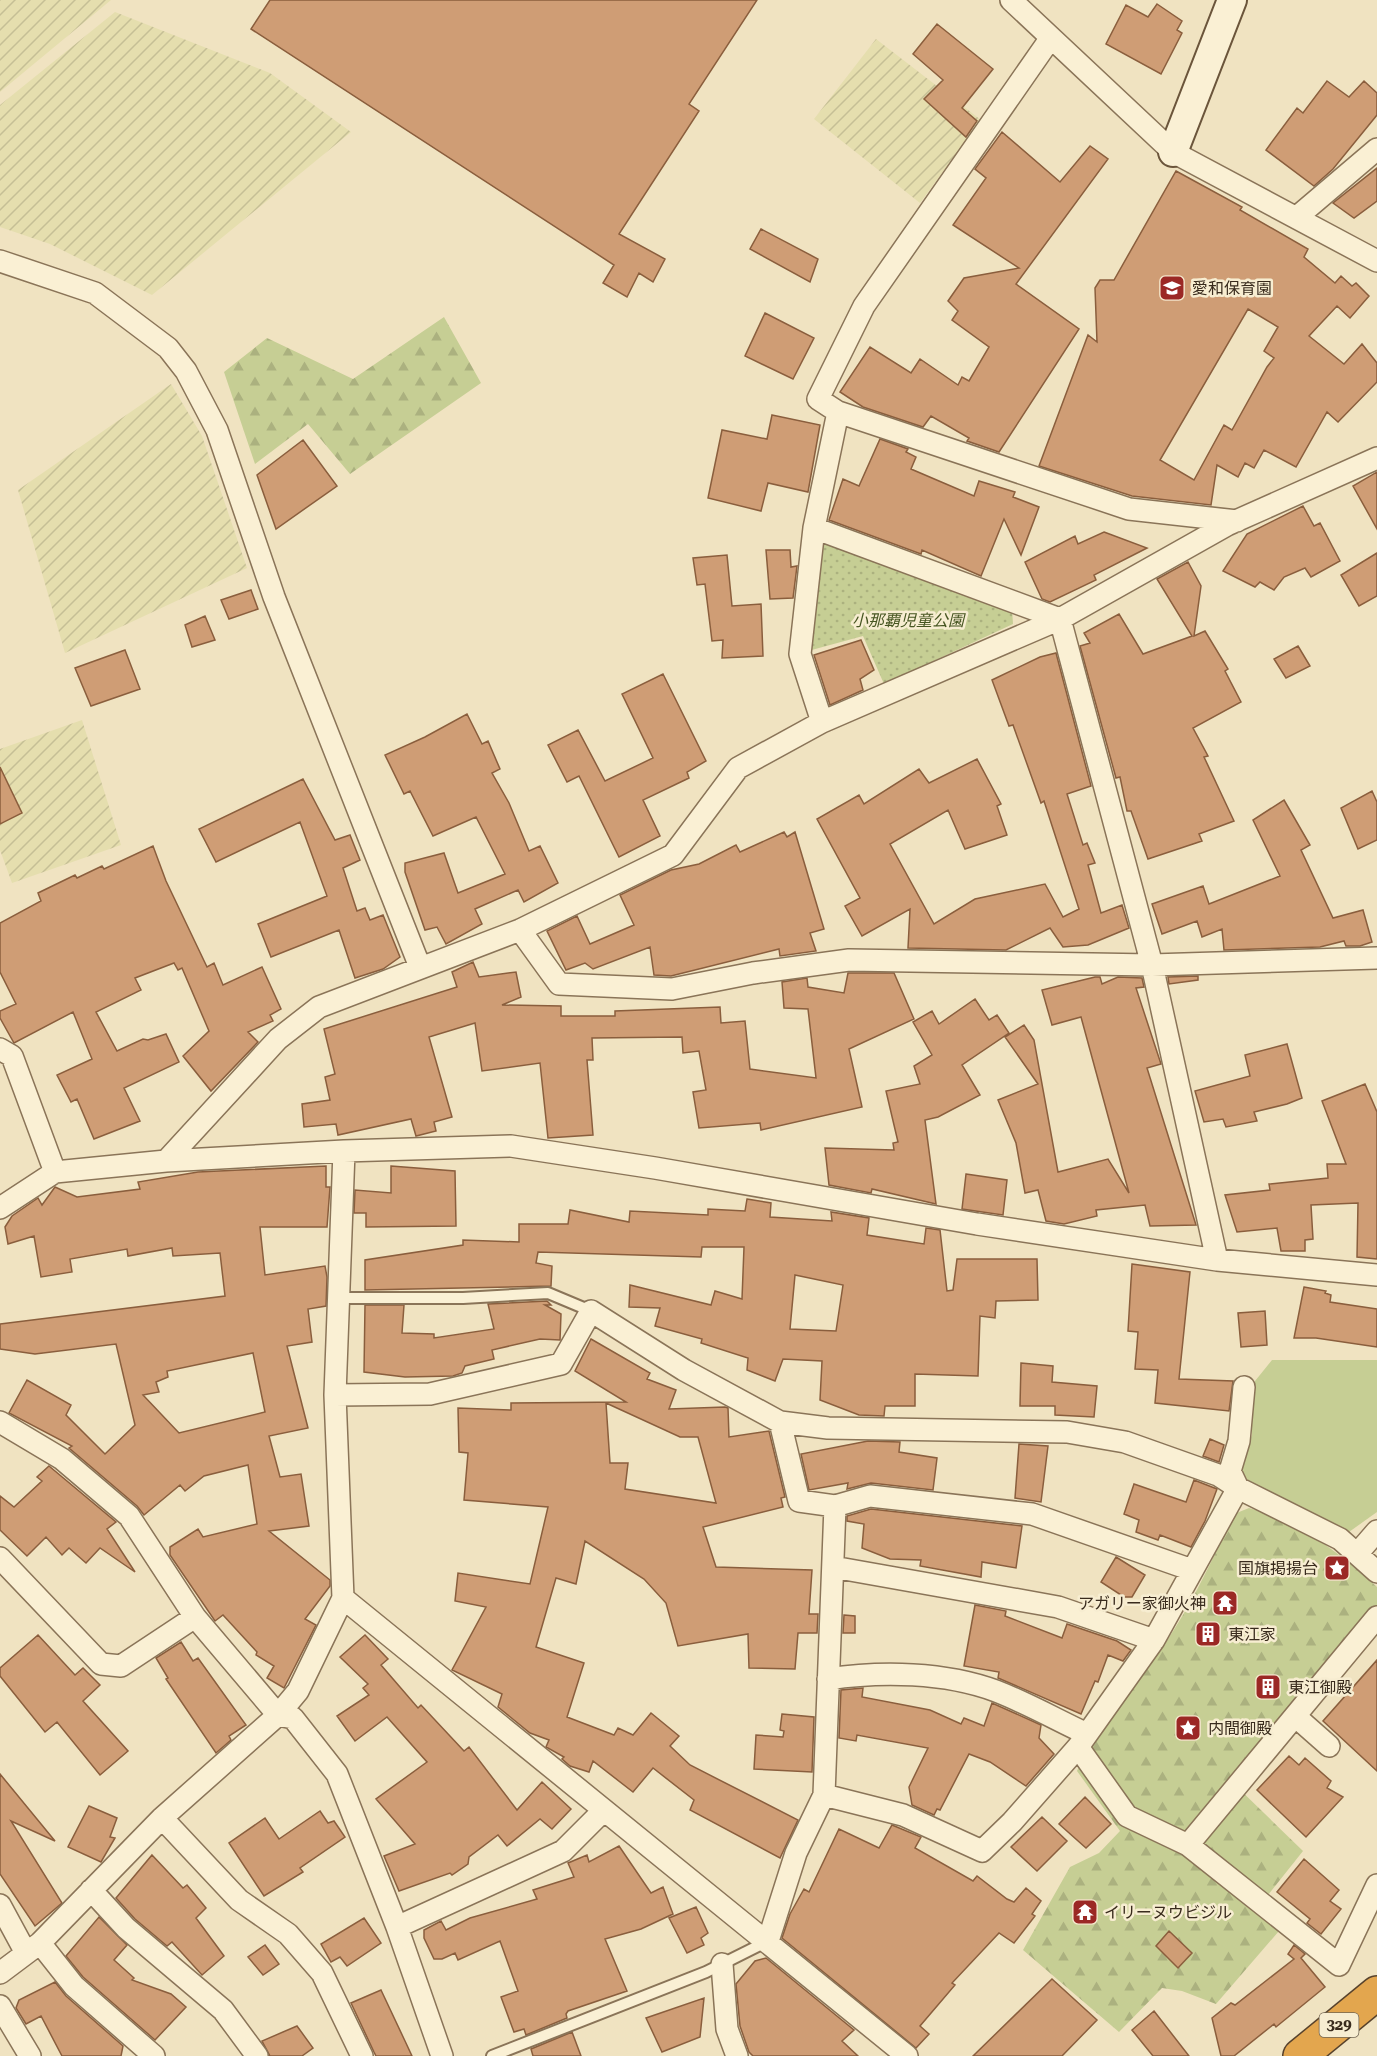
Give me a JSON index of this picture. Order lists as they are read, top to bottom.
{
  "streets": {
    "highway": ["329"]
  },
  "parks": ["小那覇児童公園"],
  "places": {
    "school or university": ["愛和保育園"],
    "place": ["国旗掲揚台", "内間御殿"],
    "temple": ["アガリー家御火神", "イリーヌウビジル"],
    "building": ["東江家", "東江御殿"]
  }
}
